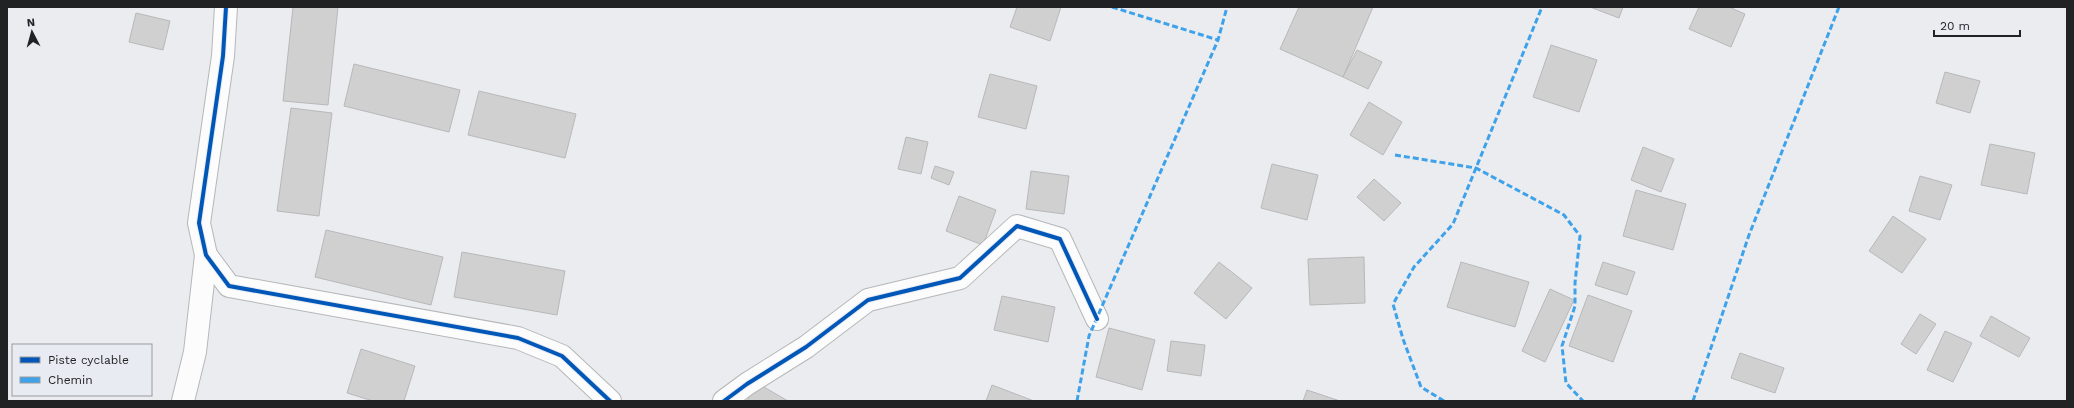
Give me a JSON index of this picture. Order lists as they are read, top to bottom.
{
  "legend": ["Piste cyclable", "Chemin"],
  "scale_bar": "20 m",
  "north": "top"
}
